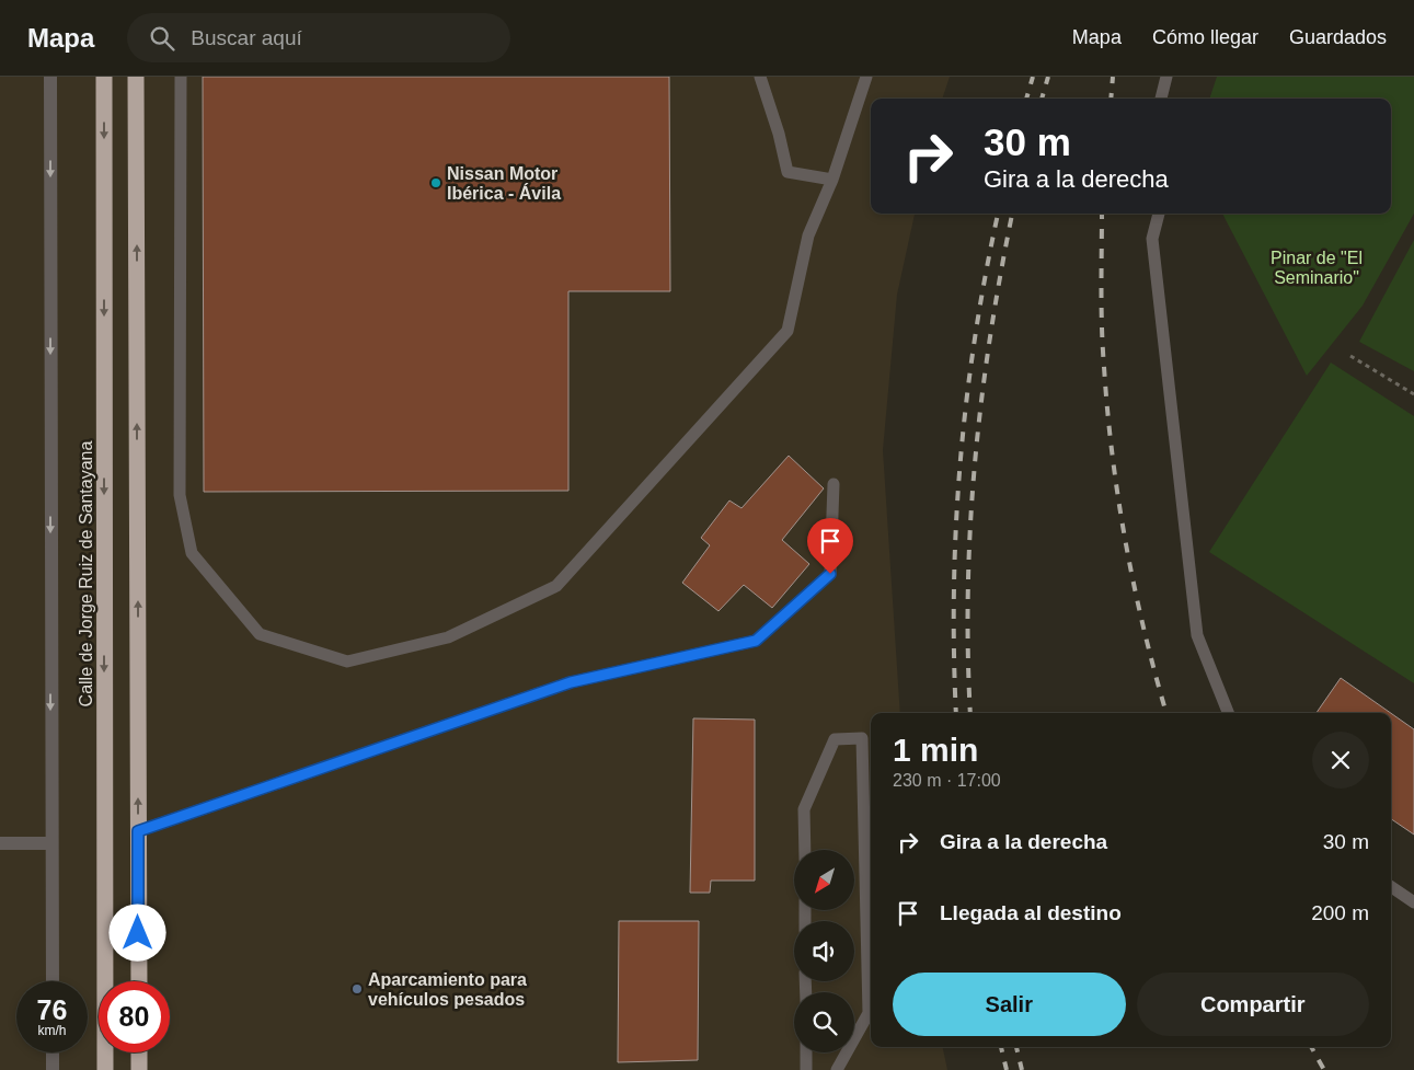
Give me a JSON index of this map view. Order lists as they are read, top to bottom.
{
  "streets": {
    "highway": ["Calle de Jorge Ruiz de Santayana"]
  },
  "one_way": ["Calle de Jorge Ruiz de Santayana"],
  "parks": ["Pinar de \"El Seminario\""],
  "places": ["Nissan Motor Ibérica - Ávila", "Aparcamiento para vehículos pesados"],
  "north": "bottom left",
  "page": {
    "header": "Mapa",
    "search": "Buscar aquí",
    "nav": ["Mapa", "Cómo llegar", "Guardados"],
    "turn": ["30 m", "Gira a la derecha"],
    "heading": ["1 min", "230 m · 17:00"],
    "list": [
      {
        "name": "Gira a la derecha",
        "value": "30 m"
      },
      {
        "name": "Llegada al destino",
        "value": "200 m"
      }
    ],
    "buttons": ["Salir", "Compartir"],
    "speed": "76 km/h",
    "limit": "80"
  }
}
